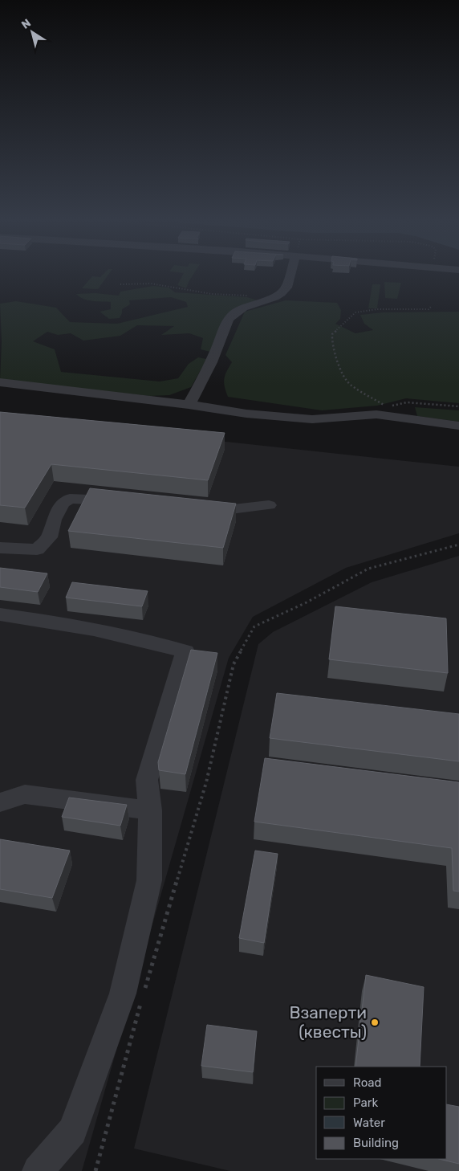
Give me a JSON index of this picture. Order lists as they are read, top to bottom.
{
  "places": ["Взаперти (квесты)"],
  "legend": [
    "Road",
    "Park",
    "Water",
    "Building"
  ],
  "north": "top left"
}
